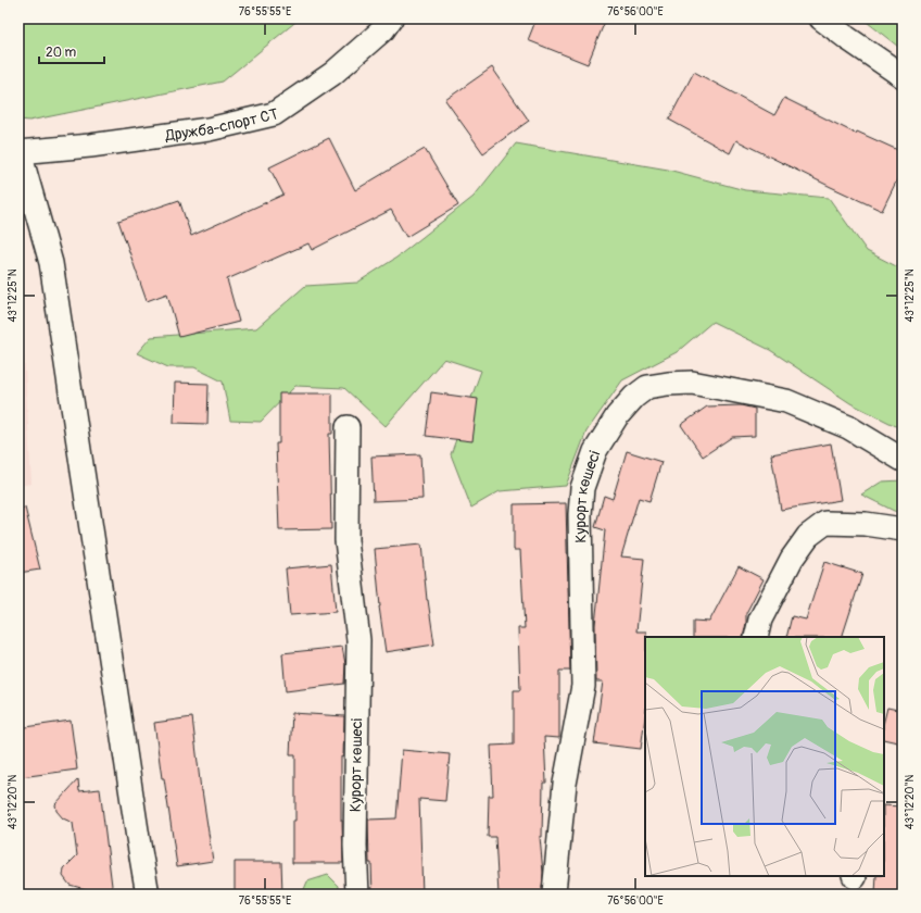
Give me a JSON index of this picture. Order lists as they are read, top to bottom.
{
  "streets": {
    "street": ["Дружба-спорт СТ", "Курорт көшесі"]
  },
  "scale_bar": "20 m",
  "coordinates": [
    "76°55'55\"E",
    "76°56'00\"E",
    "43°12'25\"N",
    "43°12'20\"N"
  ]
}
